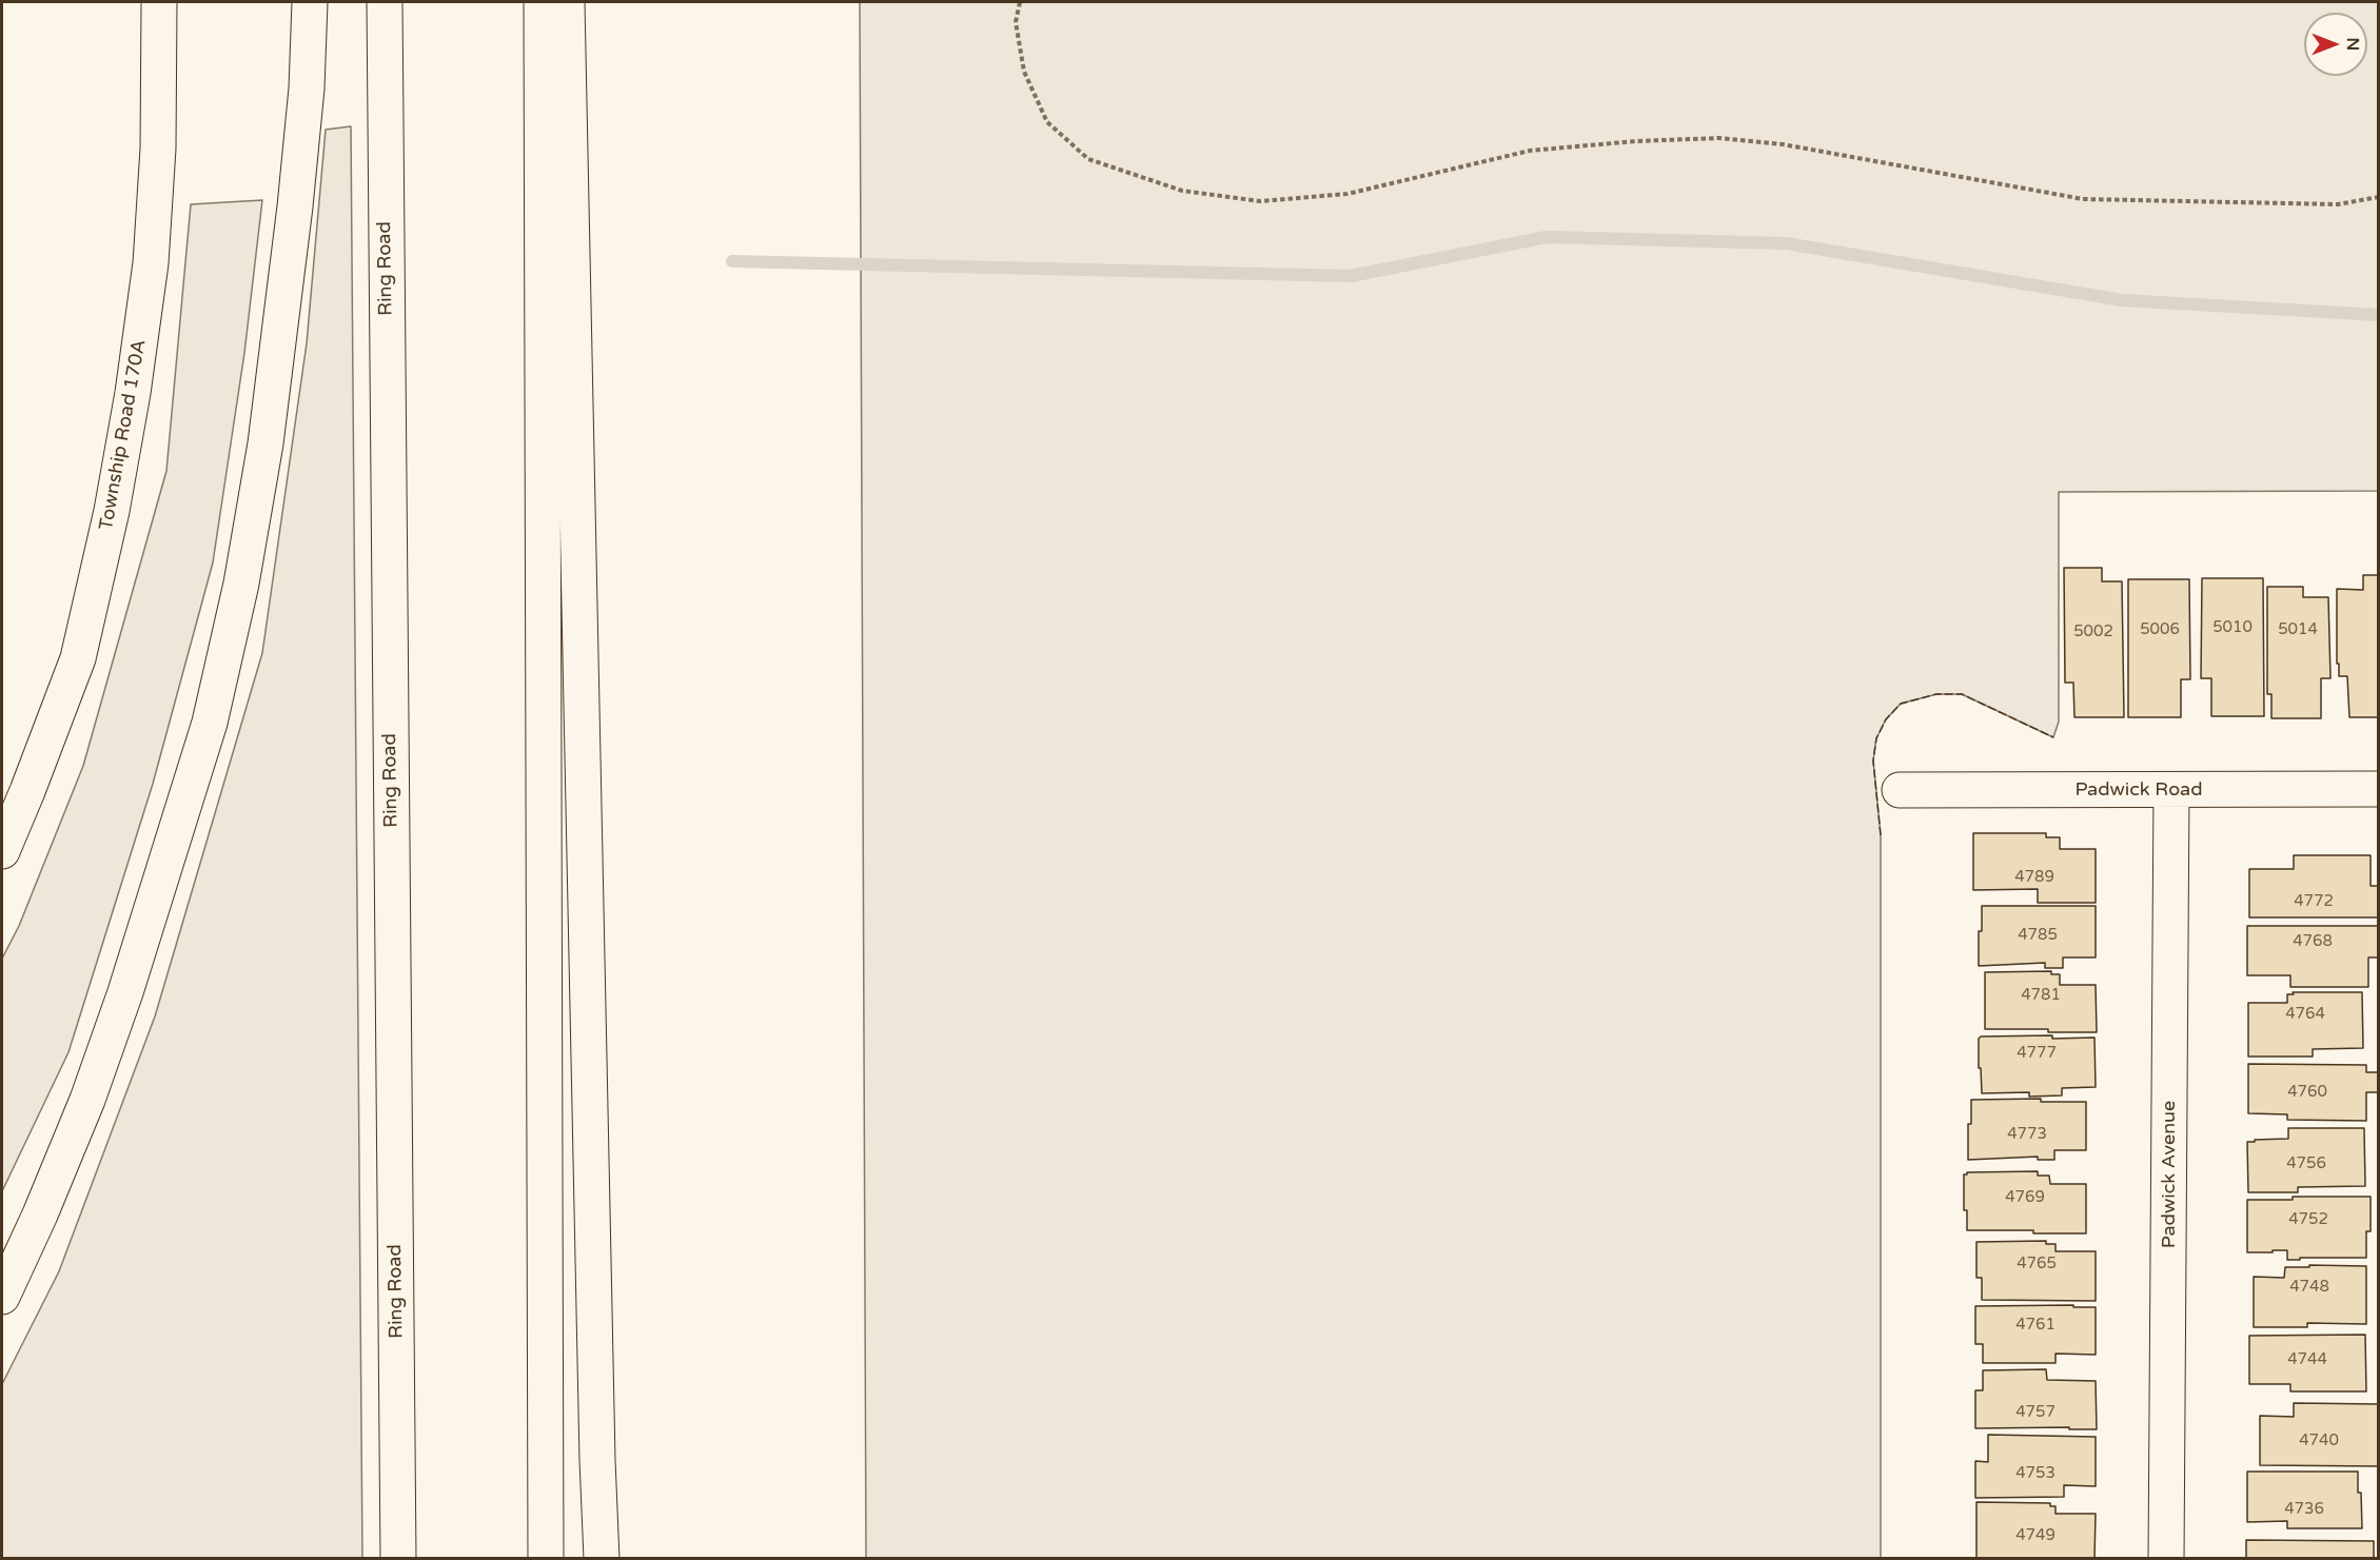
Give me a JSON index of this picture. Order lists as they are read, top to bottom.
{
  "streets": {
    "main road": [
      "Ring Road",
      "Township Road 170A",
      "Padwick Road",
      "Padwick Avenue"
    ]
  },
  "crossings": [
    ["Padwick Road", "Padwick Avenue"]
  ],
  "house_numbers": [
    "5010",
    "5006",
    "5014",
    "5002",
    "4789",
    "4772",
    "4785",
    "4768",
    "4781",
    "4764",
    "4777",
    "4760",
    "4773",
    "4756",
    "4769",
    "4752",
    "4765",
    "4748",
    "4761",
    "4744",
    "4757",
    "4740",
    "4753",
    "4736",
    "4749"
  ],
  "north": "right"
}
